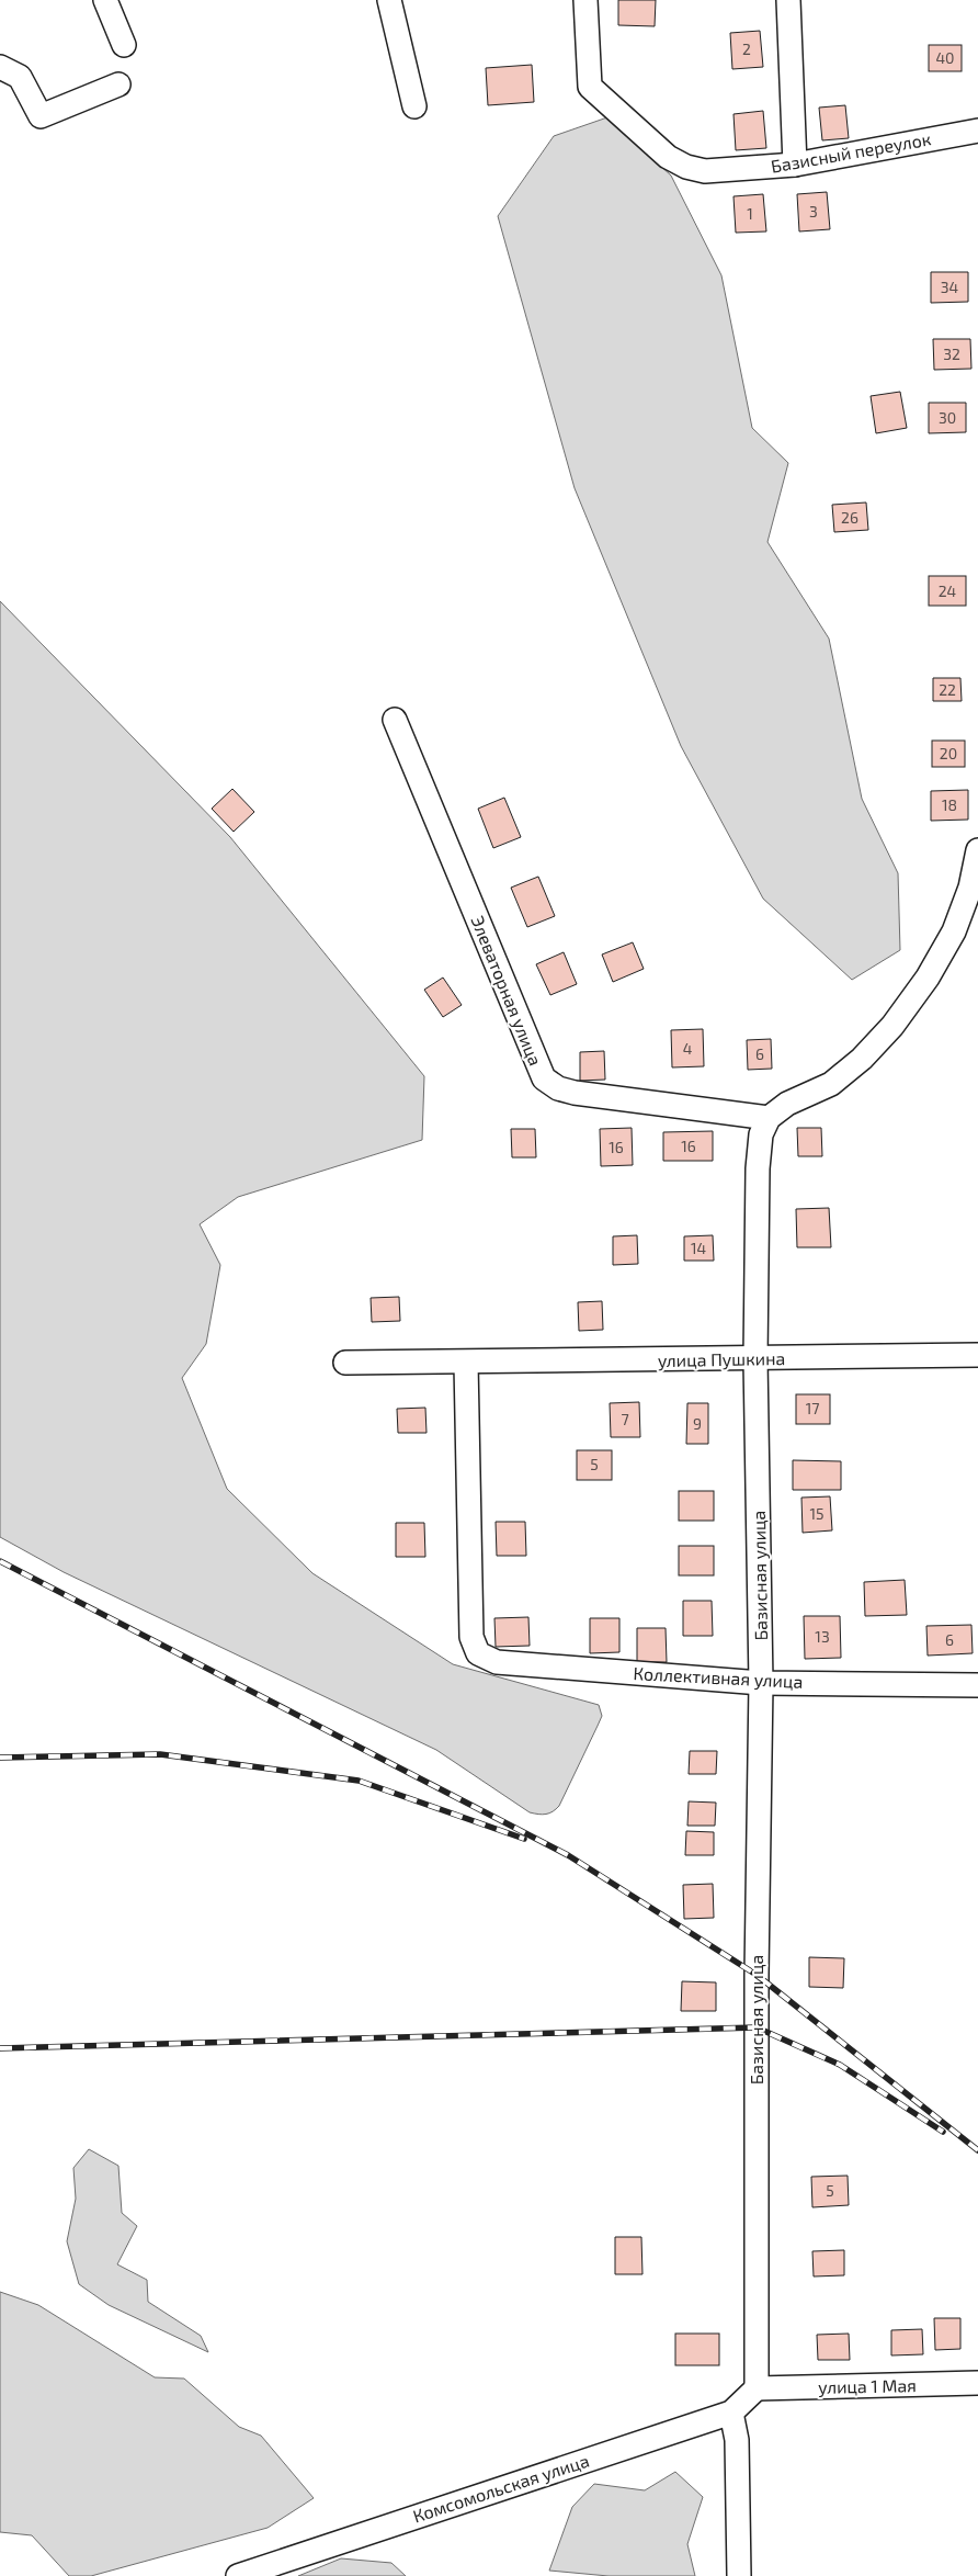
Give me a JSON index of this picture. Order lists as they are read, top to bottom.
{
  "streets": {
    "street": [
      "Базисный переулок",
      "Элеваторная улица",
      "улица Пушкина",
      "Базисная улица",
      "Коллективная улица",
      "улица 1 Мая",
      "Комсомольская улица"
    ]
  },
  "crossings": [
    ["Элеваторная улица", "Базисная улица"],
    ["улица Пушкина", "Базисная улица"],
    ["улица Пушкина", "Коллективная улица"],
    ["Базисная улица", "Коллективная улица"],
    ["Базисная улица", "улица 1 Мая"],
    ["Базисная улица", "Комсомольская улица"],
    ["улица 1 Мая", "Комсомольская улица"]
  ],
  "house_numbers": [
    "2",
    "40",
    "3",
    "1",
    "34",
    "32",
    "30",
    "26",
    "24",
    "22",
    "20",
    "18",
    "4",
    "6",
    "16",
    "16",
    "14",
    "17",
    "7",
    "9",
    "5",
    "15",
    "13",
    "6",
    "5"
  ]
}
